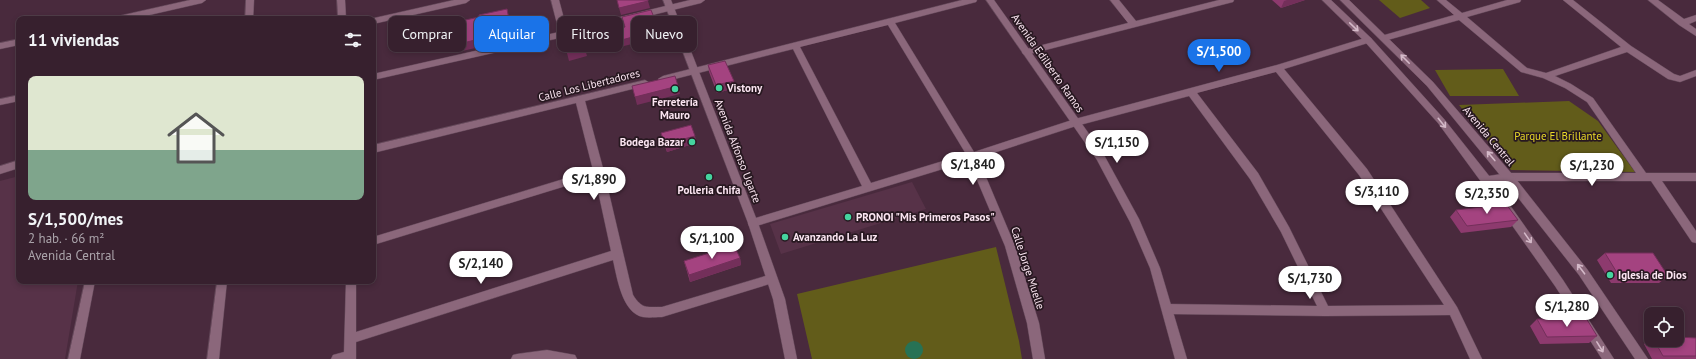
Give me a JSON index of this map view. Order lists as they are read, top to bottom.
{
  "streets": {
    "street": [
      "Avenida Edilberto Ramos",
      "Calle Los Libertadores",
      "Avenida Central",
      "Avenida Alfonso Ugarte",
      "Calle Jorge Muelle"
    ]
  },
  "crossings": [
    ["Calle Los Libertadores", "Avenida Alfonso Ugarte"],
    ["Calle Los Libertadores", "Calle Jorge Muelle"]
  ],
  "parks": ["Parque El Brillante"],
  "places": [
    "Vistony",
    "Ferretería Mauro",
    "Bodega Bazar",
    "Polleria Chifa",
    "PRONOI \"Mis Primeros Pasos\"",
    "Avanzando La Luz",
    "Iglesia de Dios"
  ],
  "page": {
    "chip": [
      "Comprar",
      "Alquilar",
      "Filtros",
      "Nuevo"
    ],
    "heading": "11 viviendas",
    "price": [
      "S/1,500",
      "S/1,150",
      "S/1,840",
      "S/1,230",
      "S/1,890",
      "S/3,110",
      "S/2,350",
      "S/1,100",
      "S/2,140",
      "S/1,730",
      "S/1,280"
    ],
    "list": [
      {
        "name": "S/1,500/mes",
        "note": "2 hab. · 66 m² · Avenida Central"
      }
    ]
  }
}
